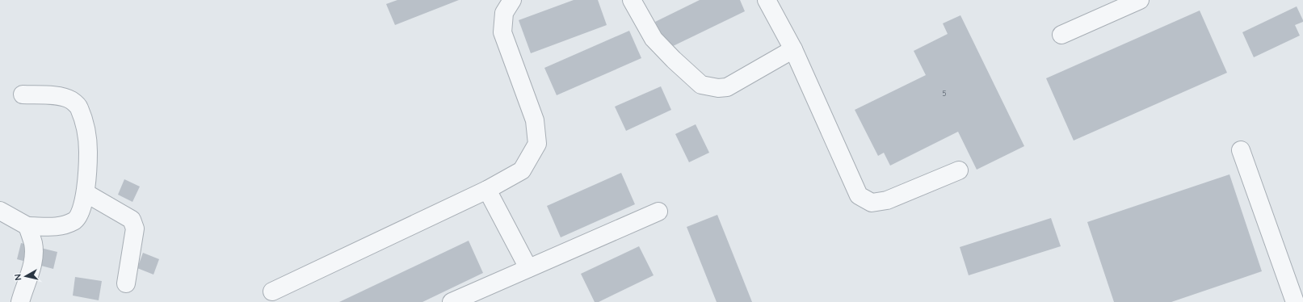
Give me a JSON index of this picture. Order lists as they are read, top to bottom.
{
  "house_numbers": ["5"],
  "north": "left"
}
